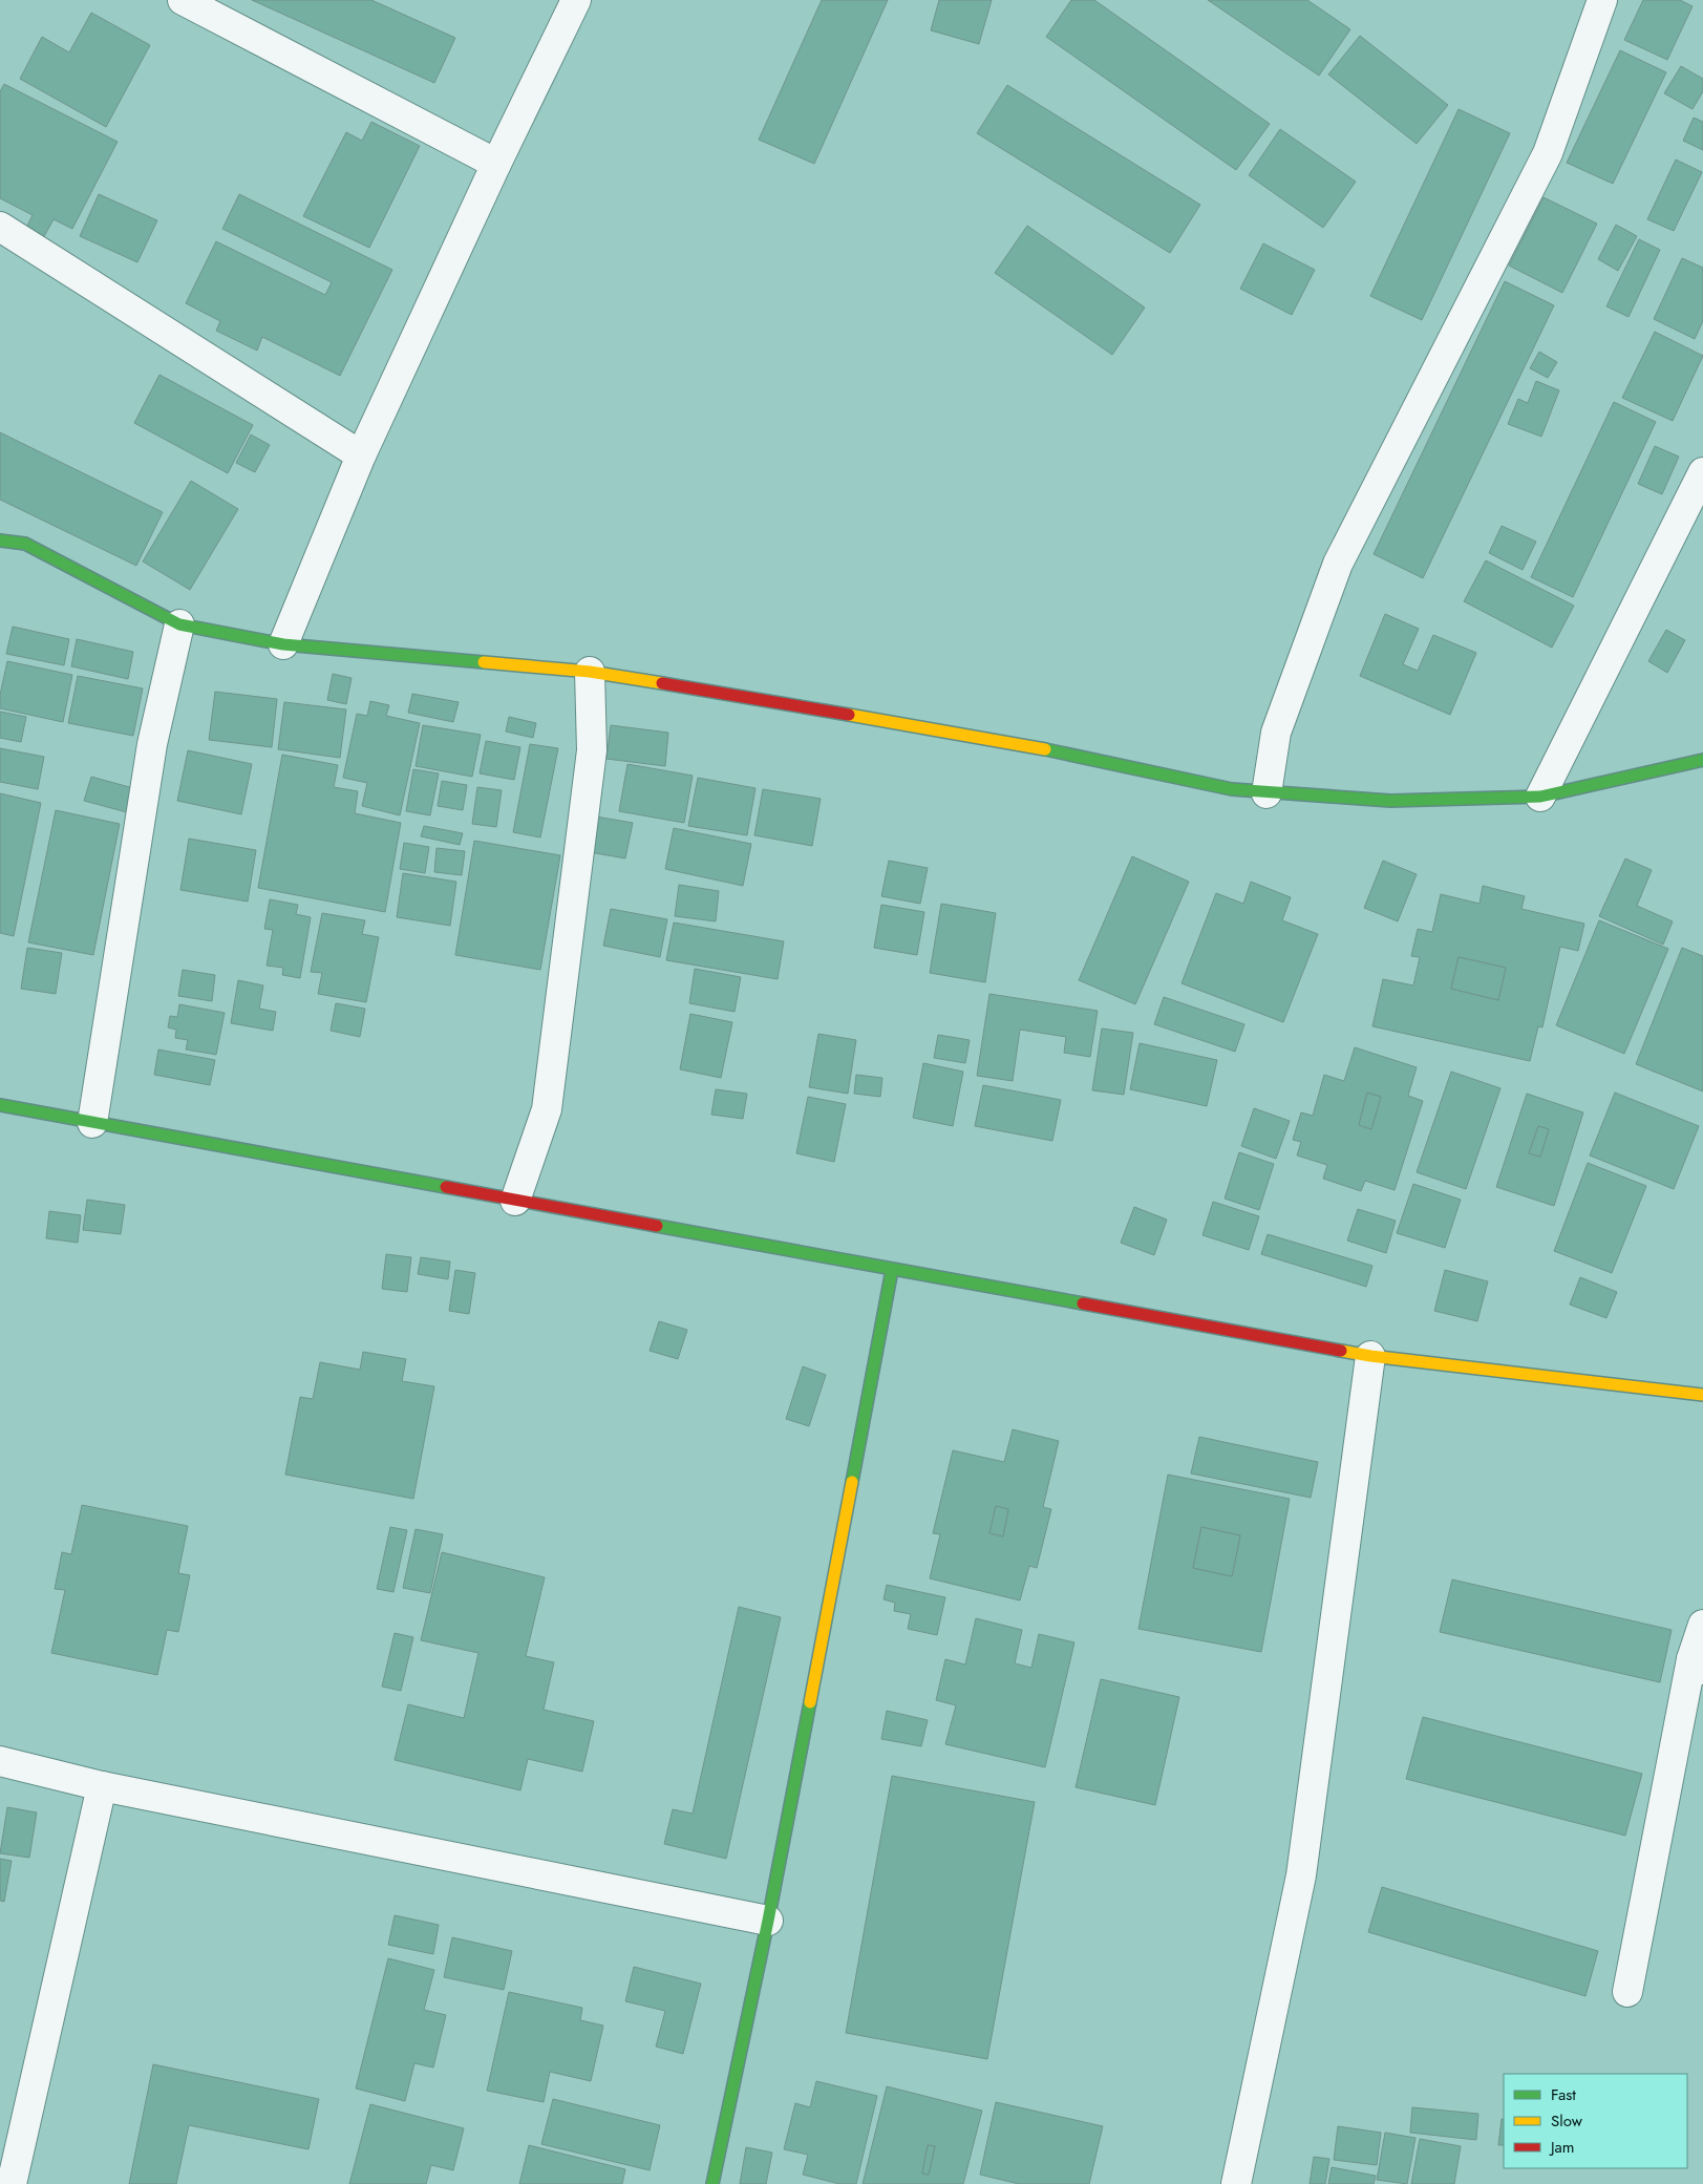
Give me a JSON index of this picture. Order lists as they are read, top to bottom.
{
  "legend": ["Fast", "Slow", "Jam"]
}
